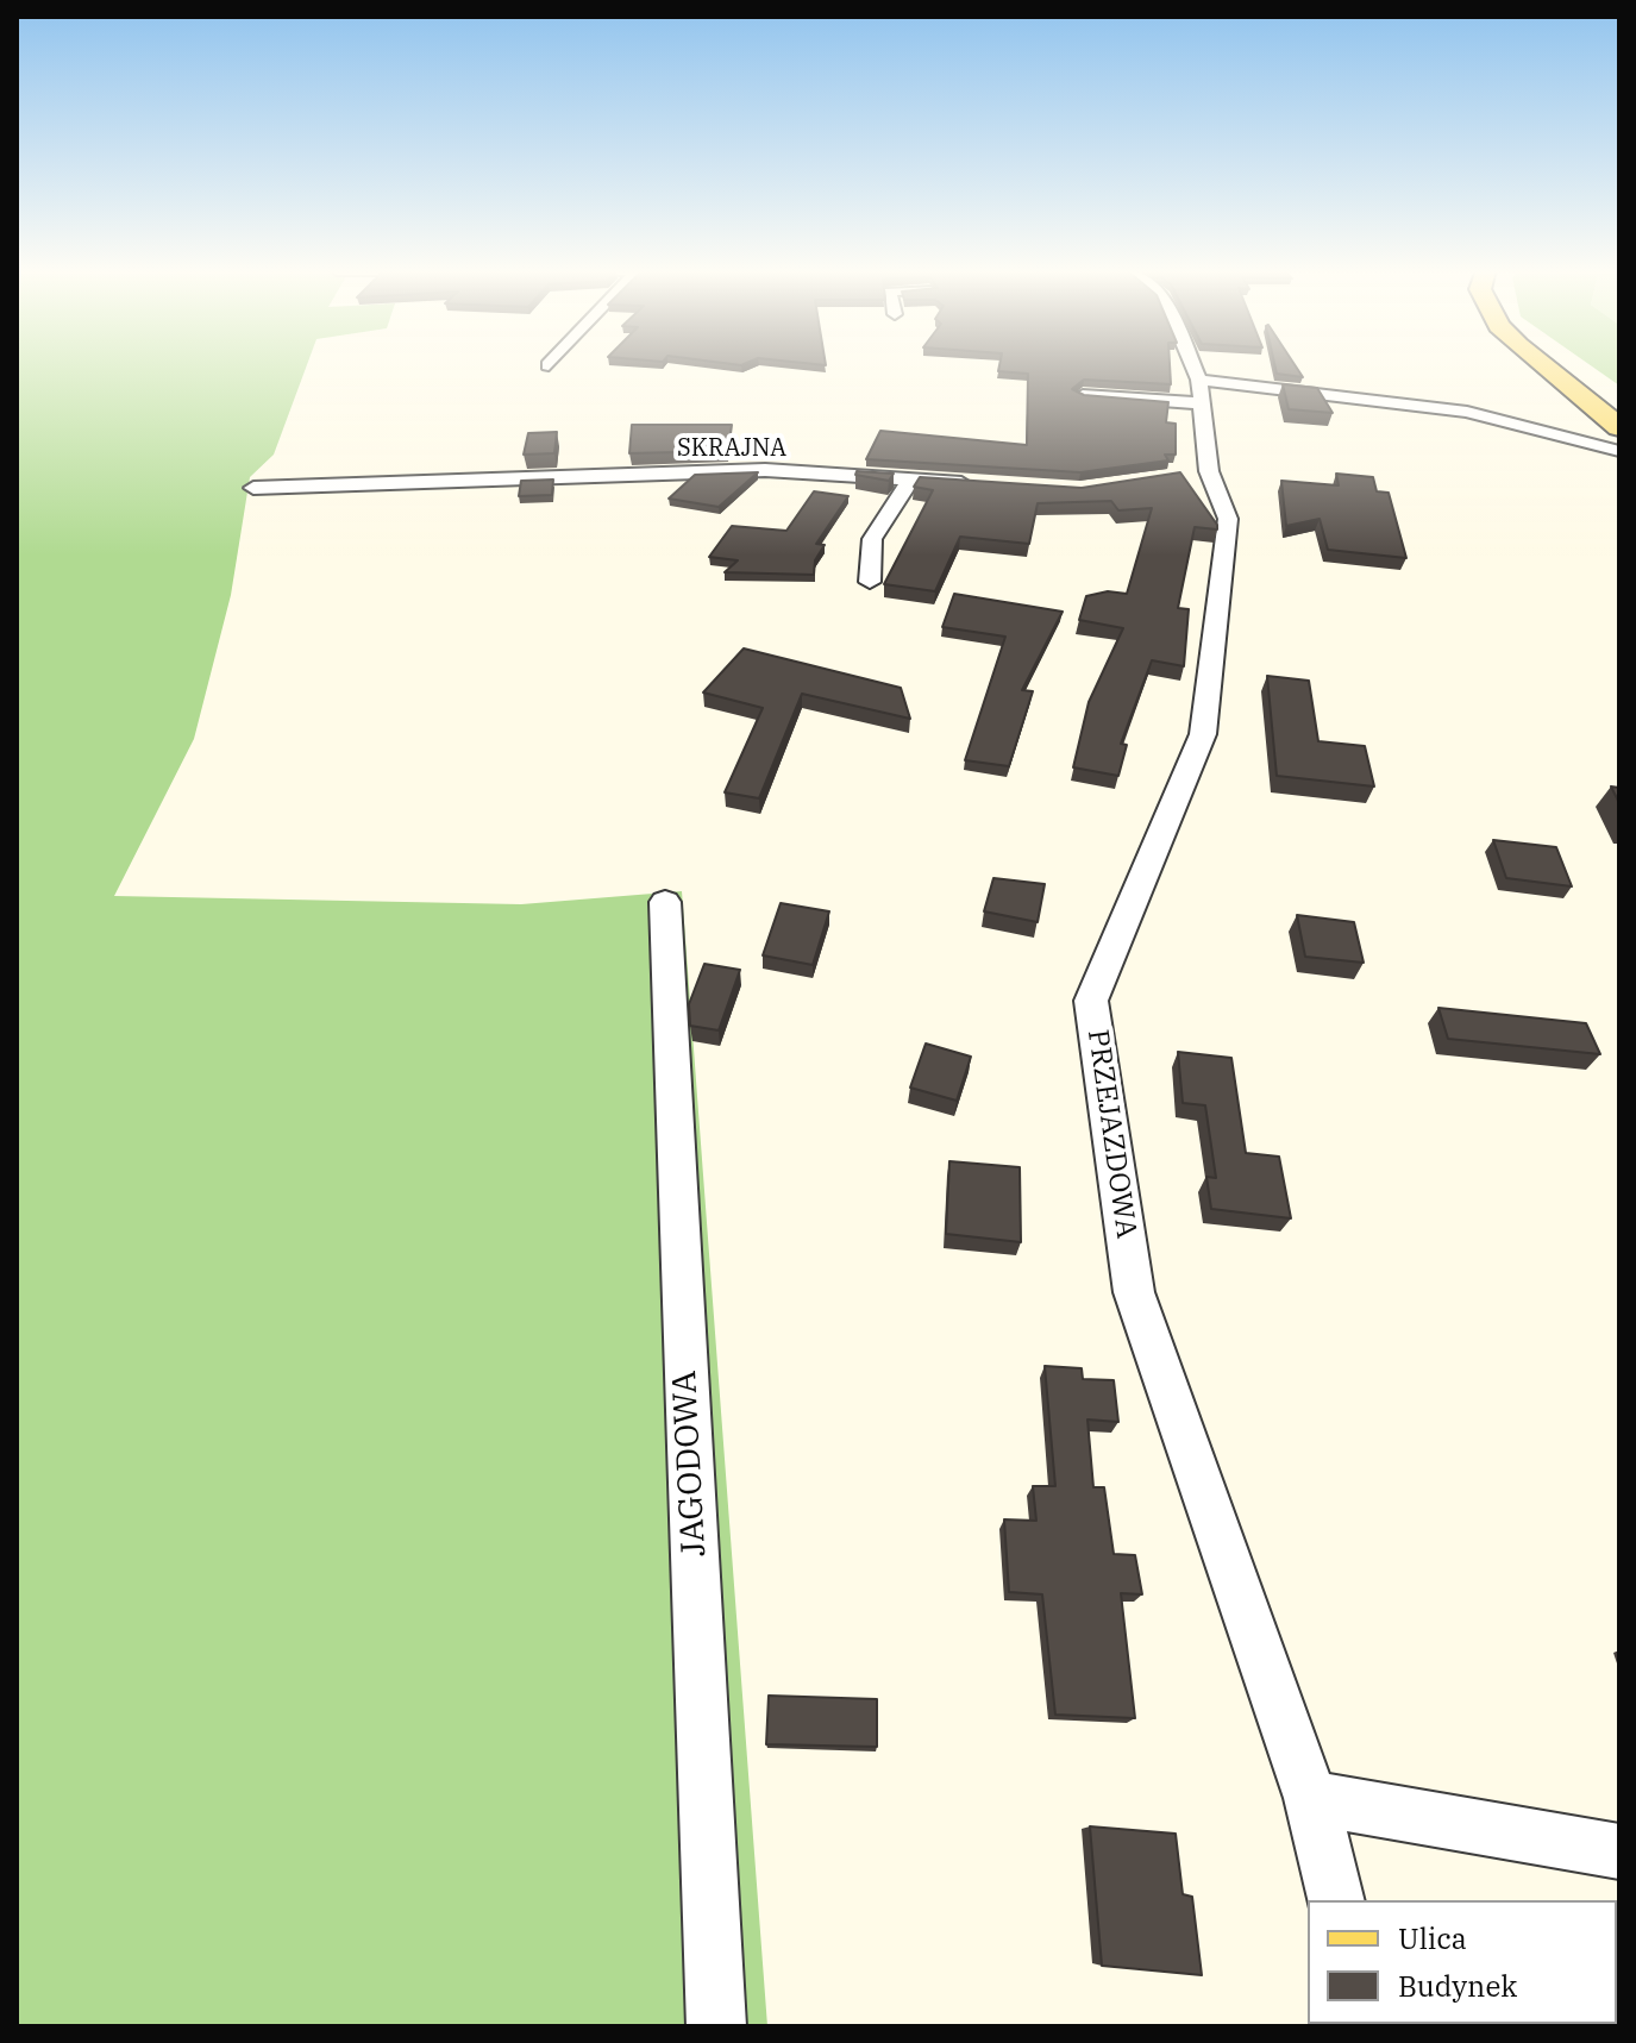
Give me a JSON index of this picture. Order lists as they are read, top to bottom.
{
  "streets": {
    "street": ["SKRAJNA", "PRZEJAZDOWA", "JAGODOWA"]
  },
  "legend": ["Ulica", "Budynek"]
}
